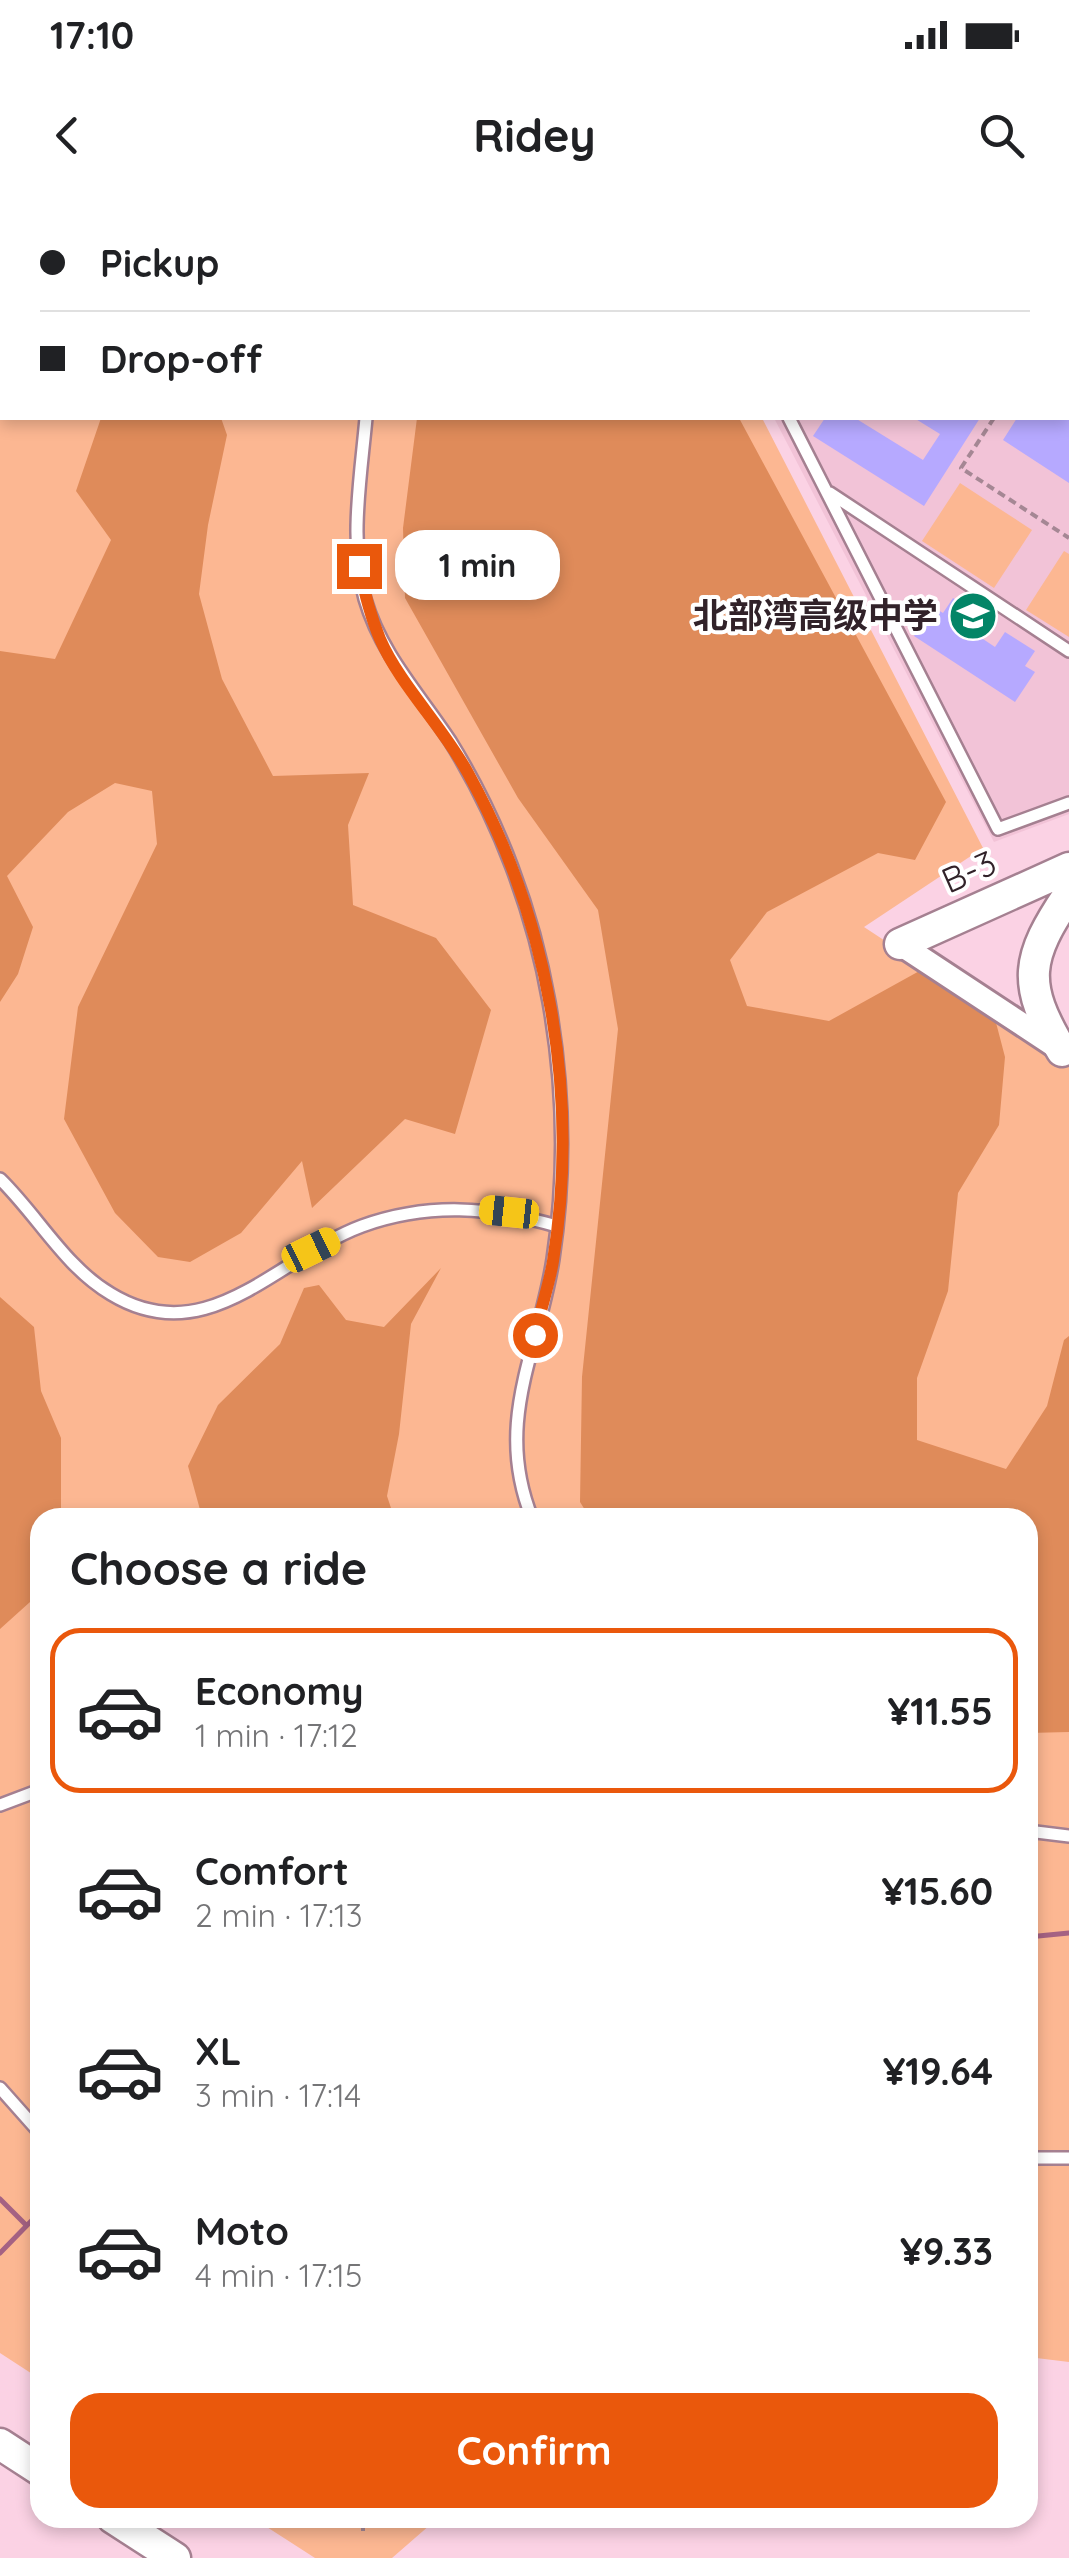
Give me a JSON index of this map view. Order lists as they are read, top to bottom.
{
  "streets": {
    "street": ["B-3"]
  },
  "places": {
    "school or university": ["北部湾高级中学"]
  },
  "page": {
    "status": "17:10",
    "header": "Ridey",
    "banner": ["Pickup", "Drop-off"],
    "bubble": "1 min",
    "heading": "Choose a ride",
    "list": [
      {
        "name": "Economy",
        "note": "1 min · 17:12",
        "value": "¥11.55"
      },
      {
        "name": "Comfort",
        "note": "2 min · 17:13",
        "value": "¥15.60"
      },
      {
        "name": "XL",
        "note": "3 min · 17:14",
        "value": "¥19.64"
      },
      {
        "name": "Moto",
        "note": "4 min · 17:15",
        "value": "¥9.33"
      }
    ],
    "buttons": "Confirm"
  }
}
